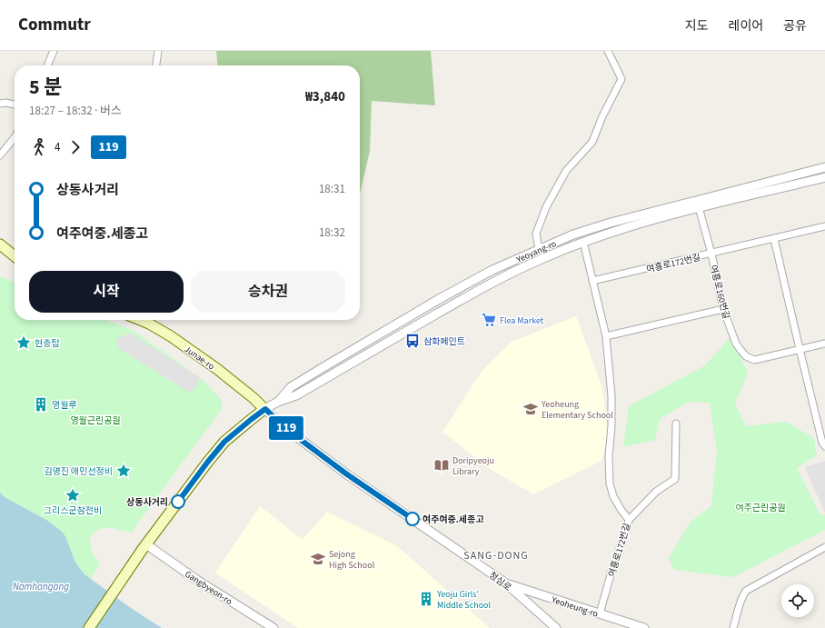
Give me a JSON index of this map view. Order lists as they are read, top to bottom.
{
  "streets": {
    "main road": ["Yeoyang-ro", "Junae-ro"],
    "street": [
      "여흥로172번길",
      "여흥로160번길",
      "청심로",
      "Gangbyeon-ro",
      "Yeoheung-ro"
    ]
  },
  "crossings": [
    ["Yeoyang-ro", "여흥로172번길"],
    ["Yeoyang-ro", "여흥로160번길"],
    ["Yeoyang-ro", "Junae-ro"],
    ["Yeoyang-ro", "청심로"],
    ["Yeoyang-ro", "Gangbyeon-ro"],
    ["여흥로172번길", "여흥로160번길"],
    ["여흥로172번길", "Yeoheung-ro"],
    ["Junae-ro", "청심로"],
    ["청심로", "Yeoheung-ro"]
  ],
  "districts": ["SANG-DONG"],
  "water": ["Namhangang"],
  "parks": ["영월근린공원", "여주근린공원"],
  "places": {
    "supermarket": ["Flea Market"],
    "bus stop": ["삼화페인트"],
    "place": ["현충탑", "김명진 애민선정비", "그리스군참전비"],
    "building": ["영월루", "Yeoju Girls’ Middle School"],
    "school or university": ["Yeoheung Elementary School", "Sejong High School"],
    "library": ["Doripyeoju Library"],
    "other": ["상동사거리", "여주여중.세종고"]
  },
  "lines": ["bus line 119"],
  "page": {
    "header": "Commutr",
    "nav": ["지도", "레이어", "공유"],
    "on_map": "119",
    "heading": ["5 분", "18:27 – 18:32 · 버스", "₩3,840"],
    "legs": ["4", "119"],
    "list": [
      {
        "name": "상동사거리",
        "value": "18:31"
      },
      {
        "name": "여주여중.세종고",
        "value": "18:32"
      }
    ],
    "buttons": ["시작", "승차권"]
  }
}
